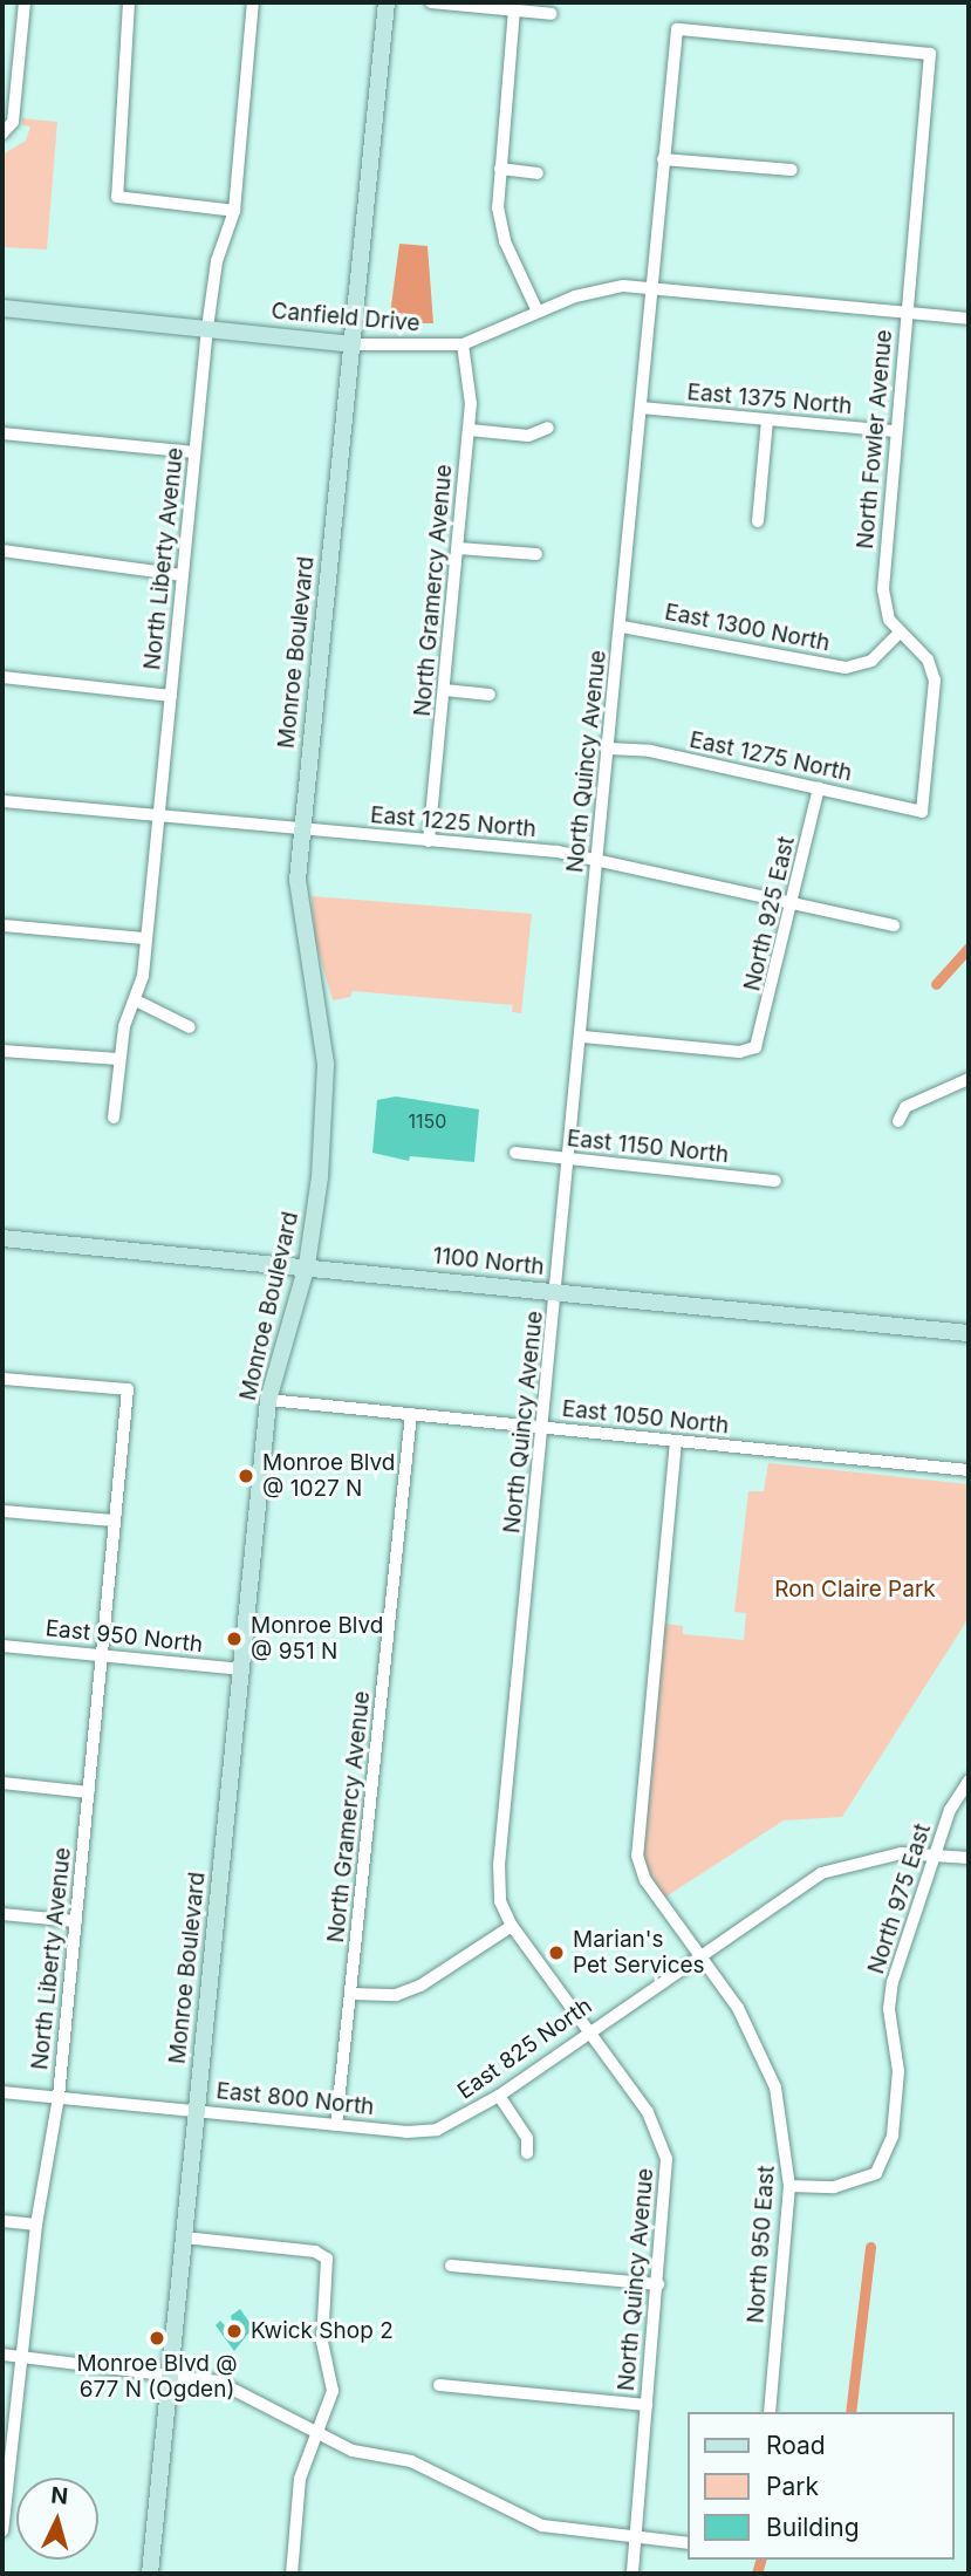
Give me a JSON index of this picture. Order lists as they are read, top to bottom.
{
  "streets": {
    "street": [
      "Canfield Drive",
      "East 1375 North",
      "North Fowler Avenue",
      "North Liberty Avenue",
      "North Gramercy Avenue",
      "East 1300 North",
      "Monroe Boulevard",
      "East 1275 North",
      "North Quincy Avenue",
      "East 1225 North",
      "North 925 East",
      "East 1150 North",
      "1100 North",
      "East 1050 North",
      "East 950 North",
      "North 975 East",
      "East 825 North",
      "East 800 North",
      "North 950 East"
    ]
  },
  "crossings": [
    ["Canfield Drive", "North Fowler Avenue"],
    ["Canfield Drive", "North Liberty Avenue"],
    ["Canfield Drive", "North Gramercy Avenue"],
    ["Canfield Drive", "Monroe Boulevard"],
    ["Canfield Drive", "North Quincy Avenue"],
    ["East 1375 North", "North Fowler Avenue"],
    ["East 1375 North", "North Quincy Avenue"],
    ["North Fowler Avenue", "East 1300 North"],
    ["North Fowler Avenue", "East 1275 North"],
    ["North Fowler Avenue", "North Quincy Avenue"],
    ["North Liberty Avenue", "East 1225 North"],
    ["North Liberty Avenue", "East 950 North"],
    ["North Liberty Avenue", "East 800 North"],
    ["North Gramercy Avenue", "East 1225 North"],
    ["North Gramercy Avenue", "East 1050 North"],
    ["North Gramercy Avenue", "East 800 North"],
    ["East 1300 North", "North Quincy Avenue"],
    ["Monroe Boulevard", "East 1225 North"],
    ["Monroe Boulevard", "1100 North"],
    ["Monroe Boulevard", "East 1050 North"],
    ["Monroe Boulevard", "East 950 North"],
    ["Monroe Boulevard", "East 800 North"],
    ["East 1275 North", "North Quincy Avenue"],
    ["East 1275 North", "North 925 East"],
    ["North Quincy Avenue", "East 1225 North"],
    ["North Quincy Avenue", "North 925 East"],
    ["North Quincy Avenue", "East 1150 North"],
    ["North Quincy Avenue", "1100 North"],
    ["North Quincy Avenue", "East 1050 North"],
    ["North Quincy Avenue", "East 825 North"],
    ["East 1225 North", "North 925 East"],
    ["East 1050 North", "North 950 East"],
    ["North 975 East", "East 825 North"],
    ["North 975 East", "North 950 East"],
    ["East 825 North", "East 800 North"],
    ["East 825 North", "North 950 East"]
  ],
  "parks": ["Ron Claire Park"],
  "places": [
    "Monroe Blvd @ 1027 N",
    "Monroe Blvd @ 951 N",
    "Marian's Pet Services",
    "Kwick Shop 2",
    "Monroe Blvd @ 677 N (Ogden)"
  ],
  "house_numbers": ["1150"],
  "legend": ["Road", "Park", "Building"],
  "north": "top"
}
